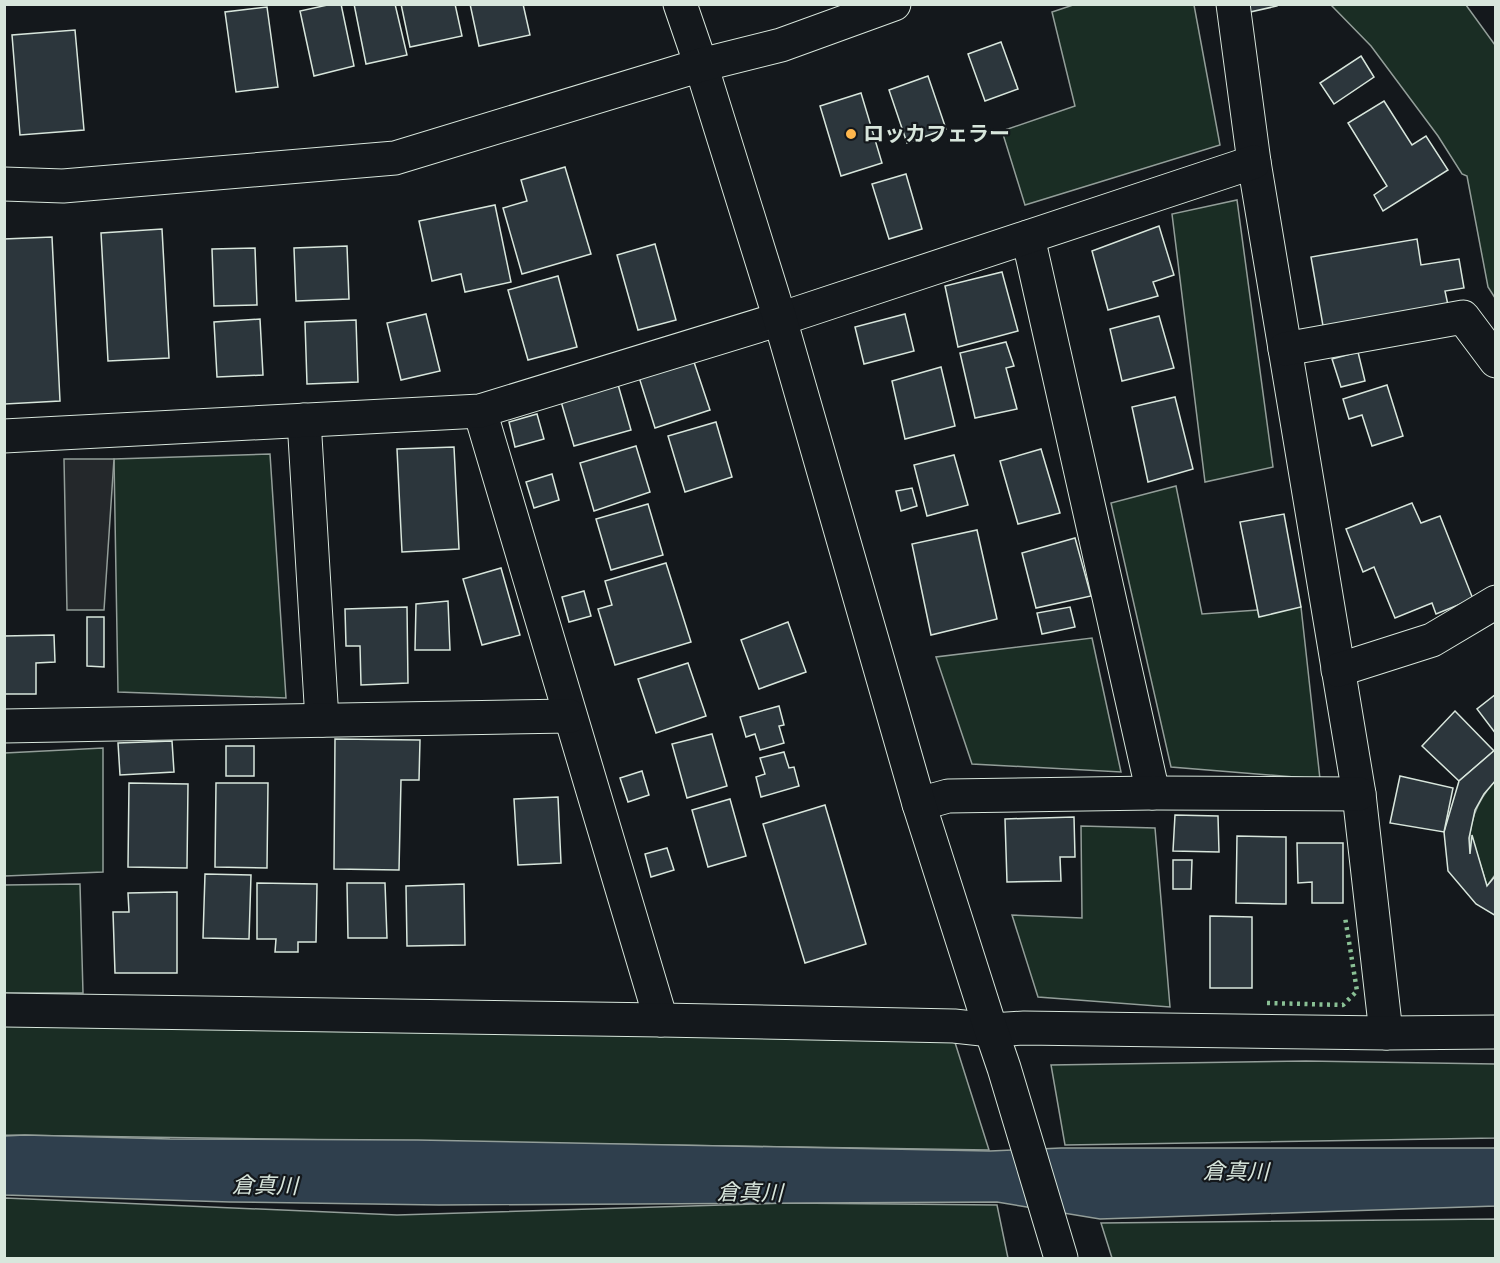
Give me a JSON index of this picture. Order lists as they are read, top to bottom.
{
  "water": ["倉真川"],
  "places": ["ロッカフェラー"]
}
